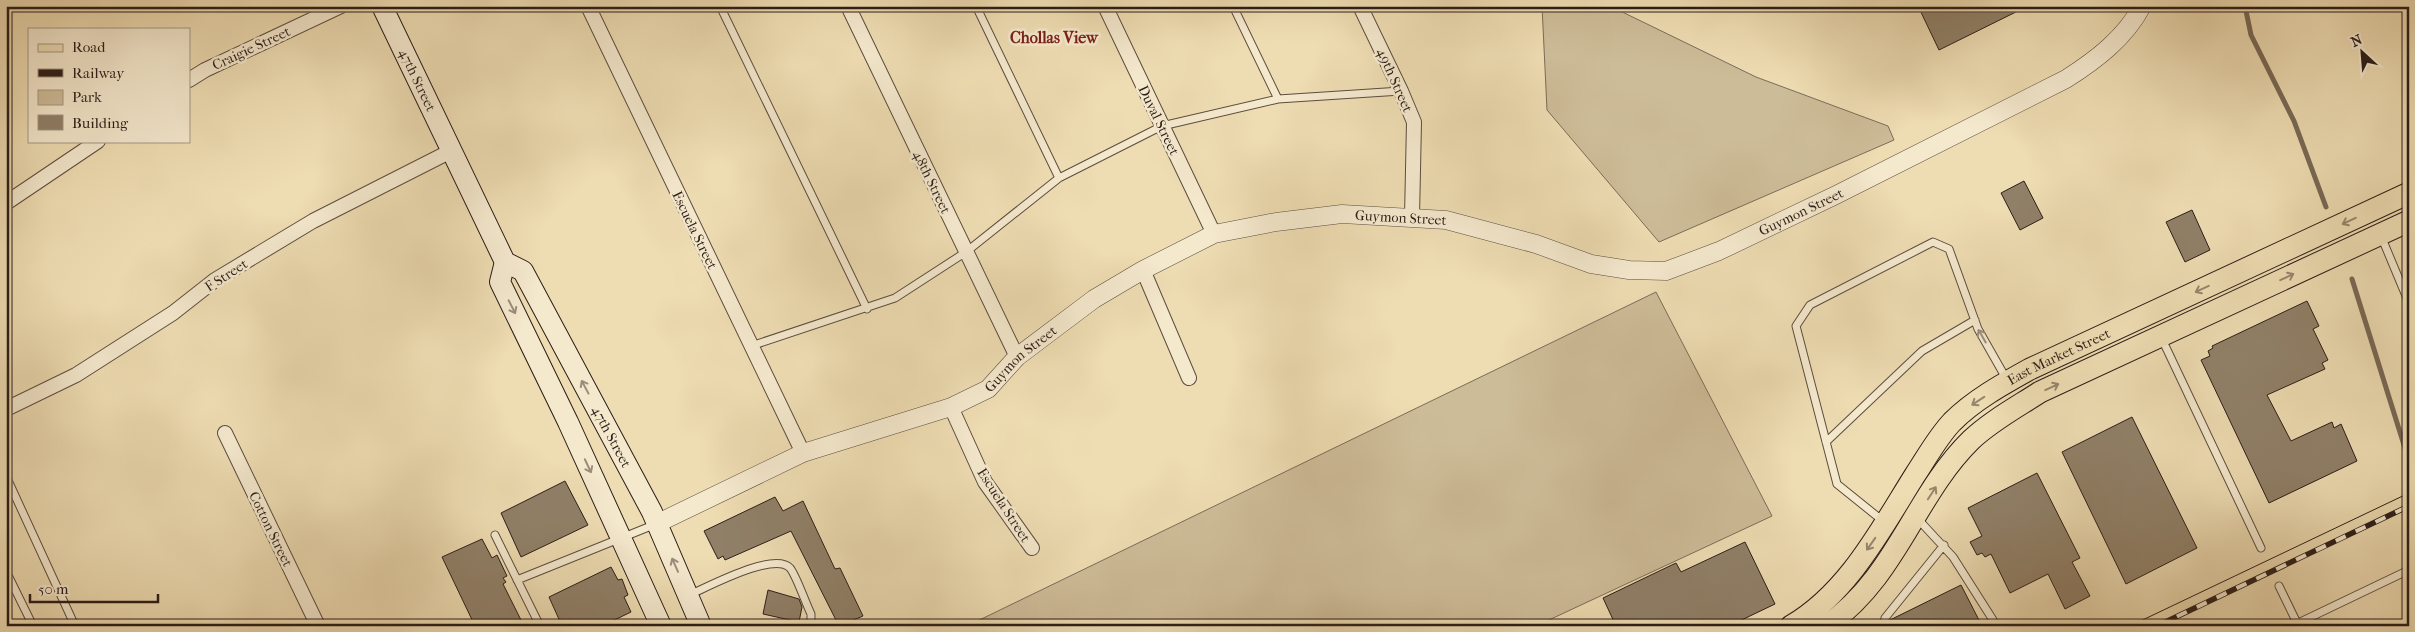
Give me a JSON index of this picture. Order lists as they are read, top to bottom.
{
  "streets": {
    "main road": ["47th Street", "East Market Street"],
    "street": [
      "Craigie Street",
      "49th Street",
      "Duval Street",
      "48th Street",
      "Guymon Street",
      "Escuela Street",
      "F Street",
      "Cotton Street"
    ]
  },
  "crossings": [
    ["47th Street", "Guymon Street"],
    ["47th Street", "F Street"],
    ["49th Street", "Guymon Street"],
    ["Duval Street", "Guymon Street"],
    ["48th Street", "Guymon Street"],
    ["Guymon Street", "Escuela Street"]
  ],
  "districts": ["Chollas View"],
  "legend": [
    "Road",
    "Railway",
    "Park",
    "Building"
  ],
  "scale_bar": "50 m",
  "north": "top left"
}
